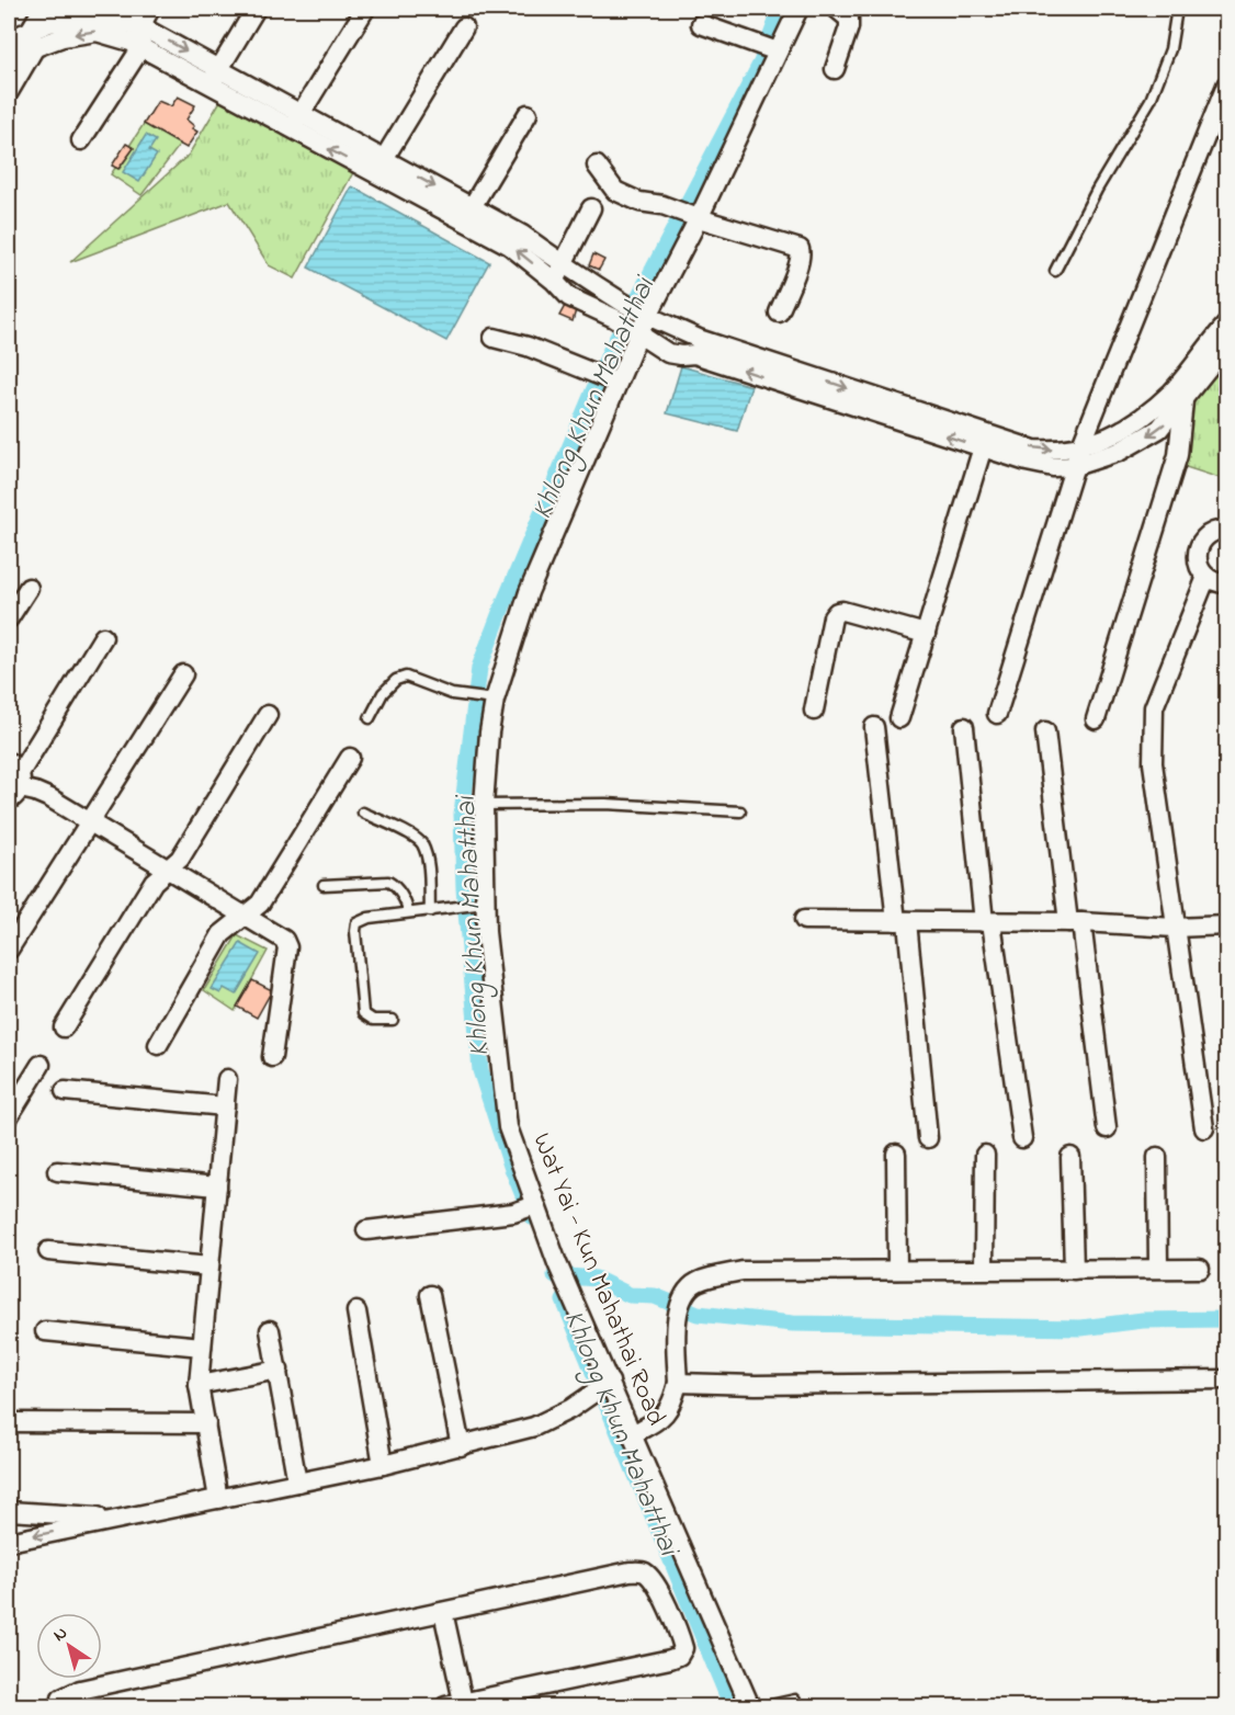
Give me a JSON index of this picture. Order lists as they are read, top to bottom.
{
  "streets": {
    "street": ["Wat Yai - Kun Mahathai Road"]
  },
  "water": ["Khlong Khun Mahatthai"],
  "north": "top left"
}
